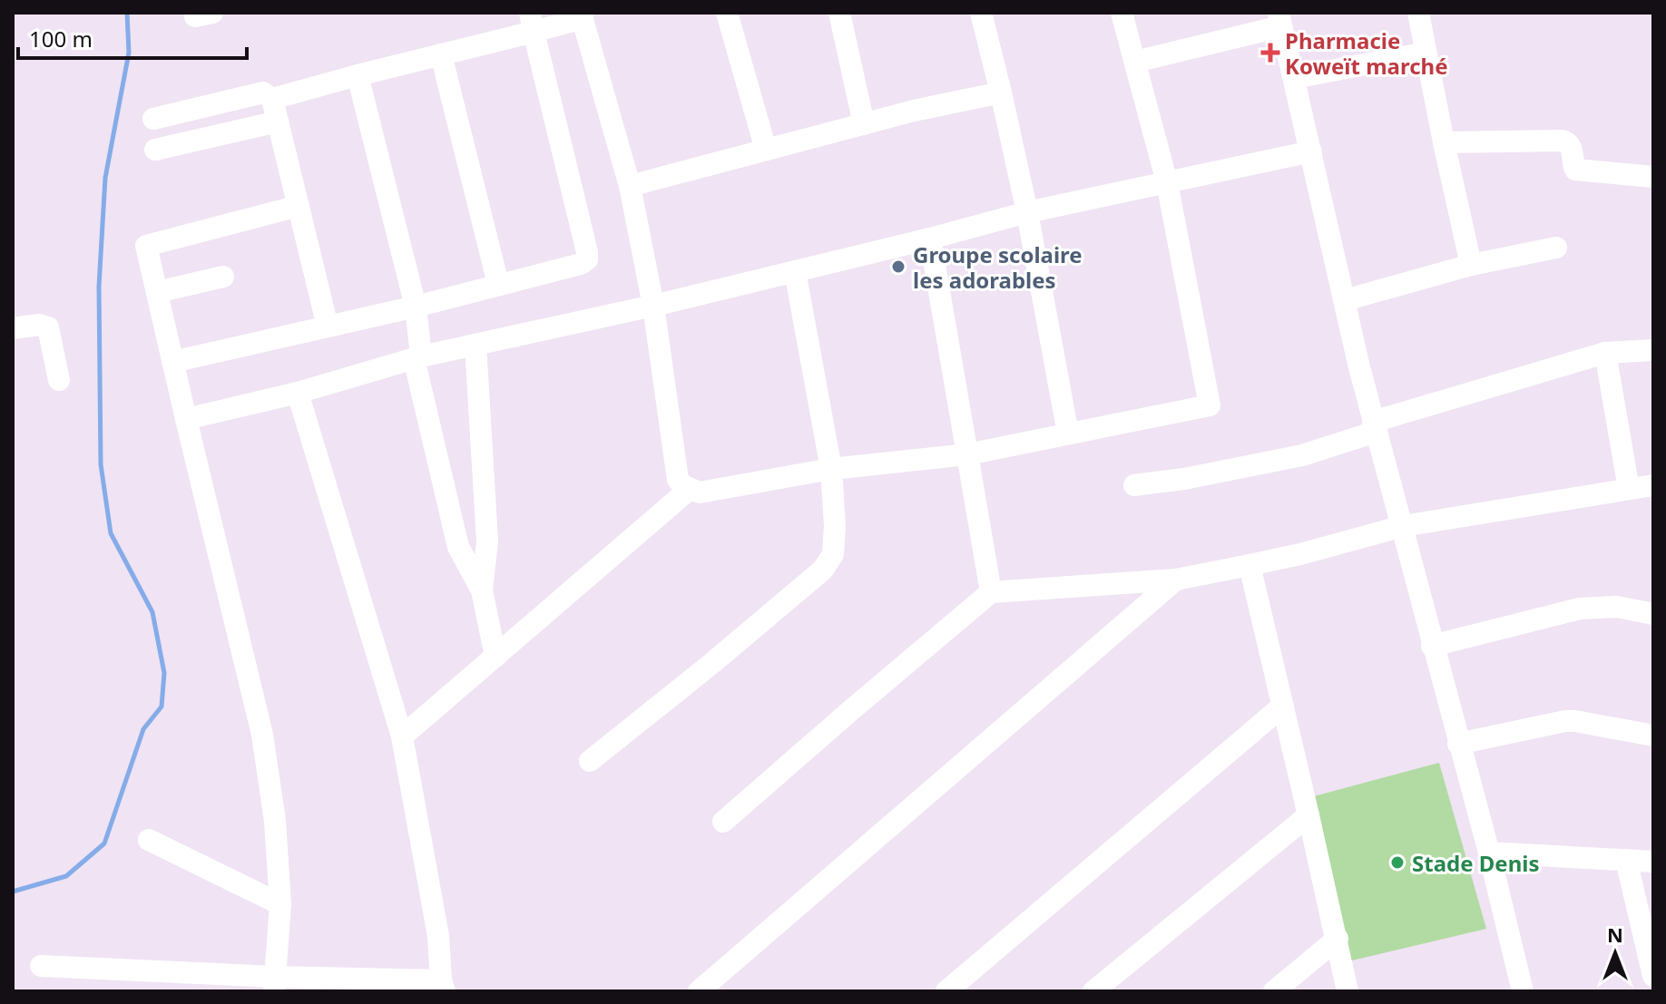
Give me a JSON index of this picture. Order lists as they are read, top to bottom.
{
  "places": {
    "health": ["Pharmacie Koweït marché"],
    "other": ["Groupe scolaire les adorables", "Stade Denis"]
  },
  "scale_bar": "100 m",
  "north": "top"
}
